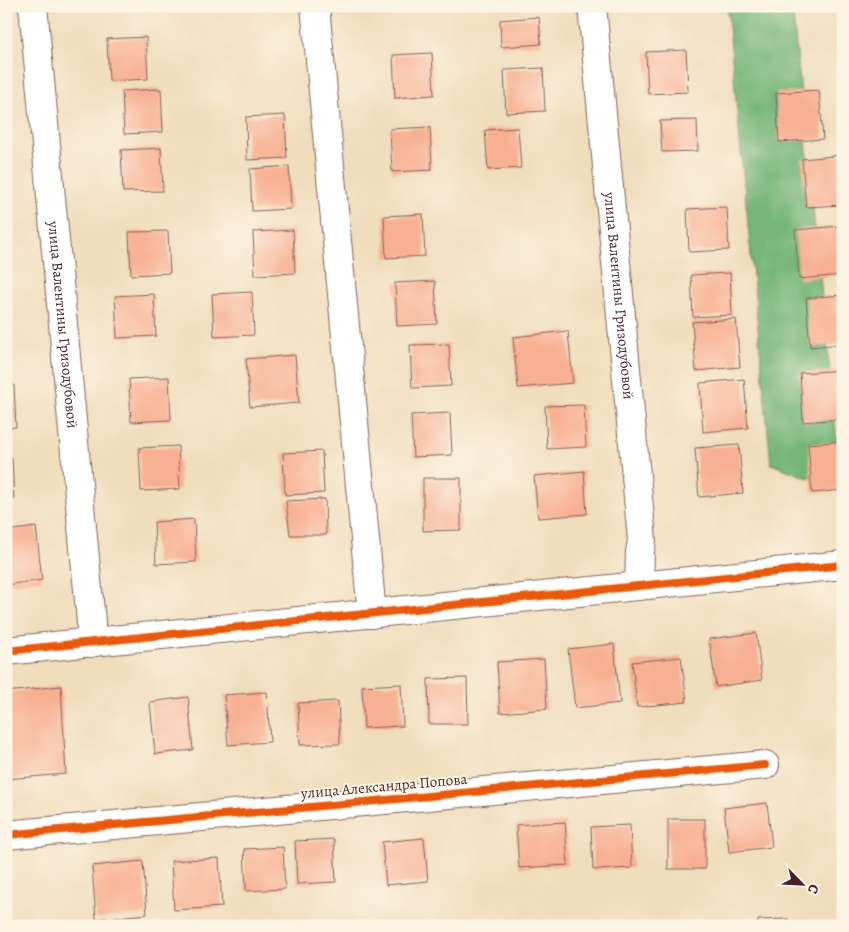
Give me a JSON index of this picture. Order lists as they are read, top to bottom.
{
  "streets": {
    "street": ["улица Валентины Гризодубовой", "улица Александра Попова"]
  },
  "north": "bottom right"
}
